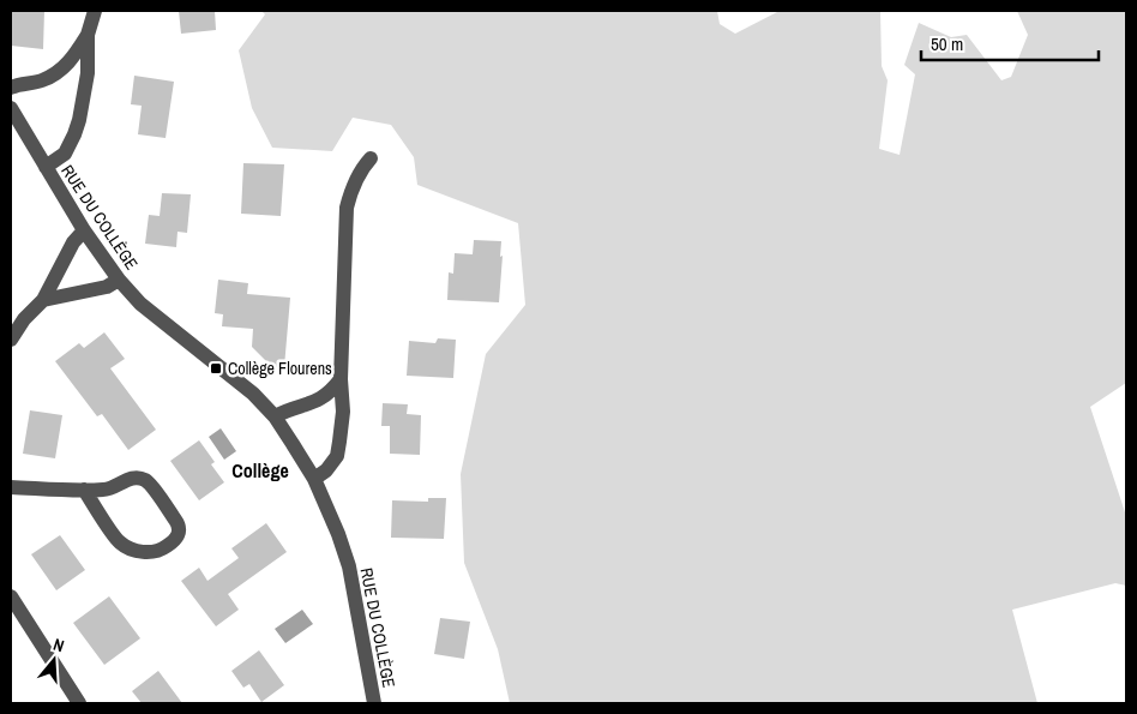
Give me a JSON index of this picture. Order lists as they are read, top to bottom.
{
  "streets": {
    "street": ["RUE DU COLLÈGE"]
  },
  "districts": ["Collège"],
  "places": {
    "transit": ["Collège Flourens"]
  },
  "scale_bar": "50 m",
  "north": "top"
}
